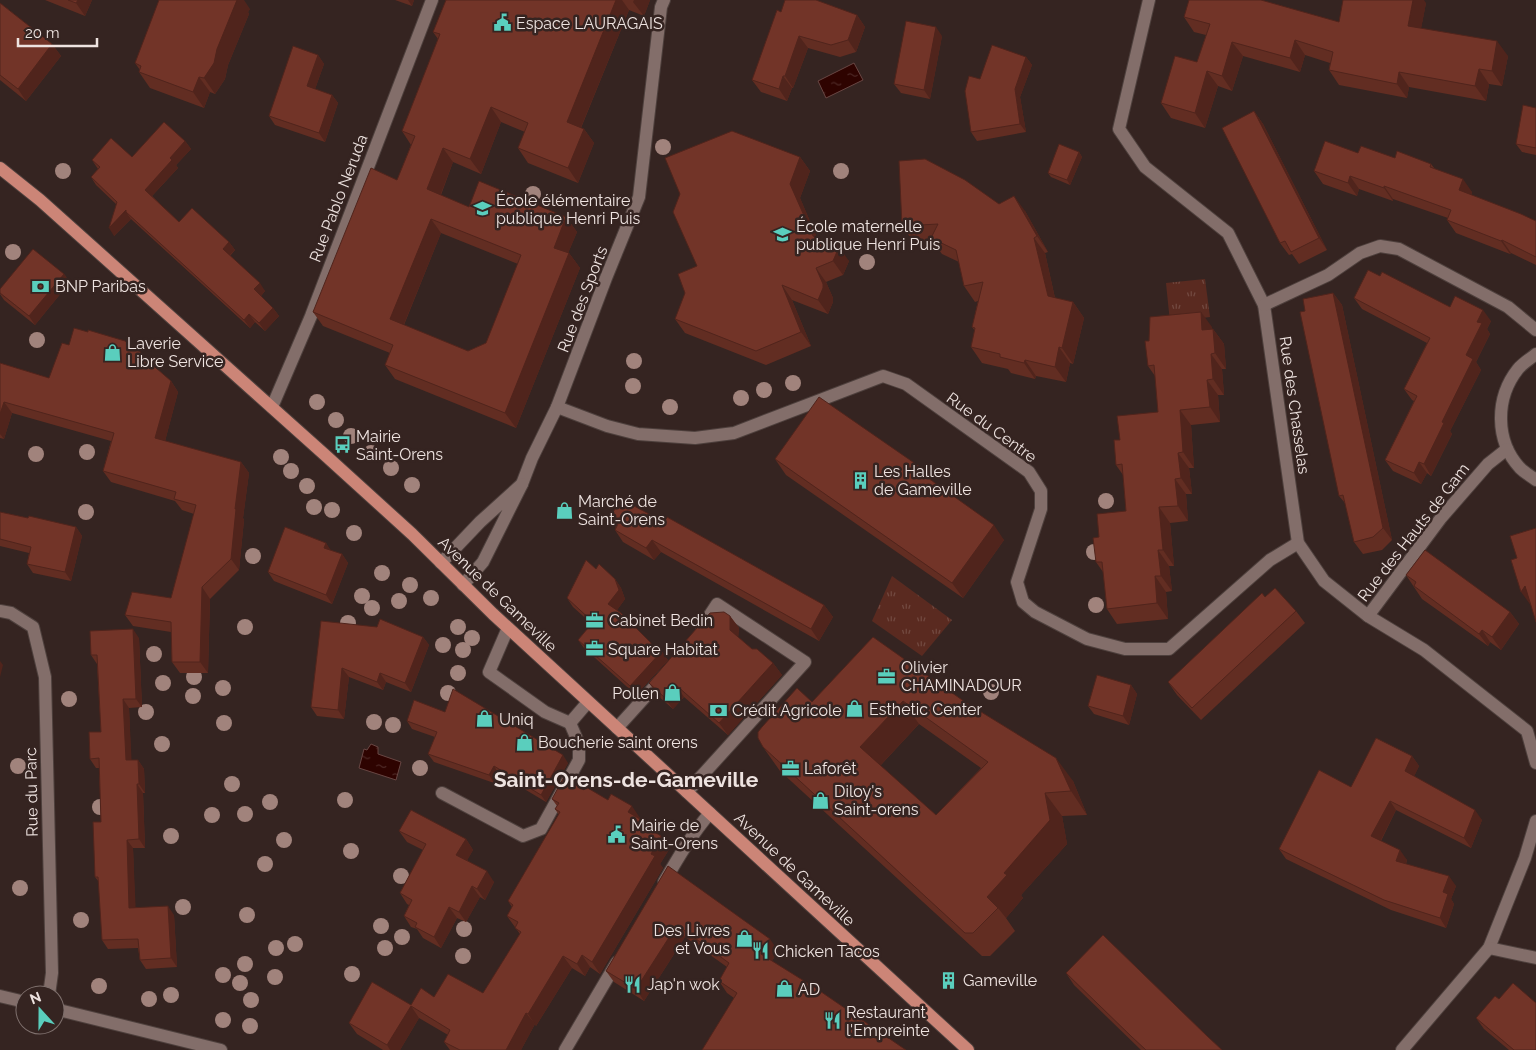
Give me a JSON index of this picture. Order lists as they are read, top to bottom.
{
  "streets": {
    "main road": ["Avenue de Gameville"],
    "street": [
      "Rue Pablo Neruda",
      "Rue des Sports",
      "Rue des Chasselas",
      "Rue du Centre",
      "Rue des Hauts de Gam",
      "Rue du Parc"
    ]
  },
  "crossings": [
    ["Rue Pablo Neruda", "Avenue de Gameville"],
    ["Rue des Sports", "Rue du Centre"],
    ["Rue des Sports", "Avenue de Gameville"],
    ["Rue des Chasselas", "Rue du Centre"],
    ["Rue des Chasselas", "Rue des Hauts de Gam"]
  ],
  "districts": ["Saint-Orens-de-Gameville"],
  "places": {
    "public building": ["Espace LAURAGAIS", "Mairie de Saint-Orens"],
    "school or university": ["École élémentaire publique Henri Puis", "École maternelle publique Henri Puis"],
    "bank": ["BNP Paribas", "Crédit Agricole"],
    "shop": [
      "Laverie Libre Service",
      "Marché de Saint-Orens",
      "Pollen",
      "Esthetic Center",
      "Uniq",
      "Boucherie saint orens",
      "Diloy's Saint-orens",
      "Des Livres et Vous",
      "AD"
    ],
    "bus stop": ["Mairie Saint-Orens"],
    "building": ["Les Halles de Gameville", "Gameville"],
    "office": [
      "Cabinet Bedin",
      "Square Habitat",
      "Olivier CHAMINADOUR",
      "Laforêt"
    ],
    "restaurant": ["Chicken Tacos", "Jap'n wok", "Restaurant l'Empreinte"]
  },
  "scale_bar": "20 m",
  "north": "top"
}
